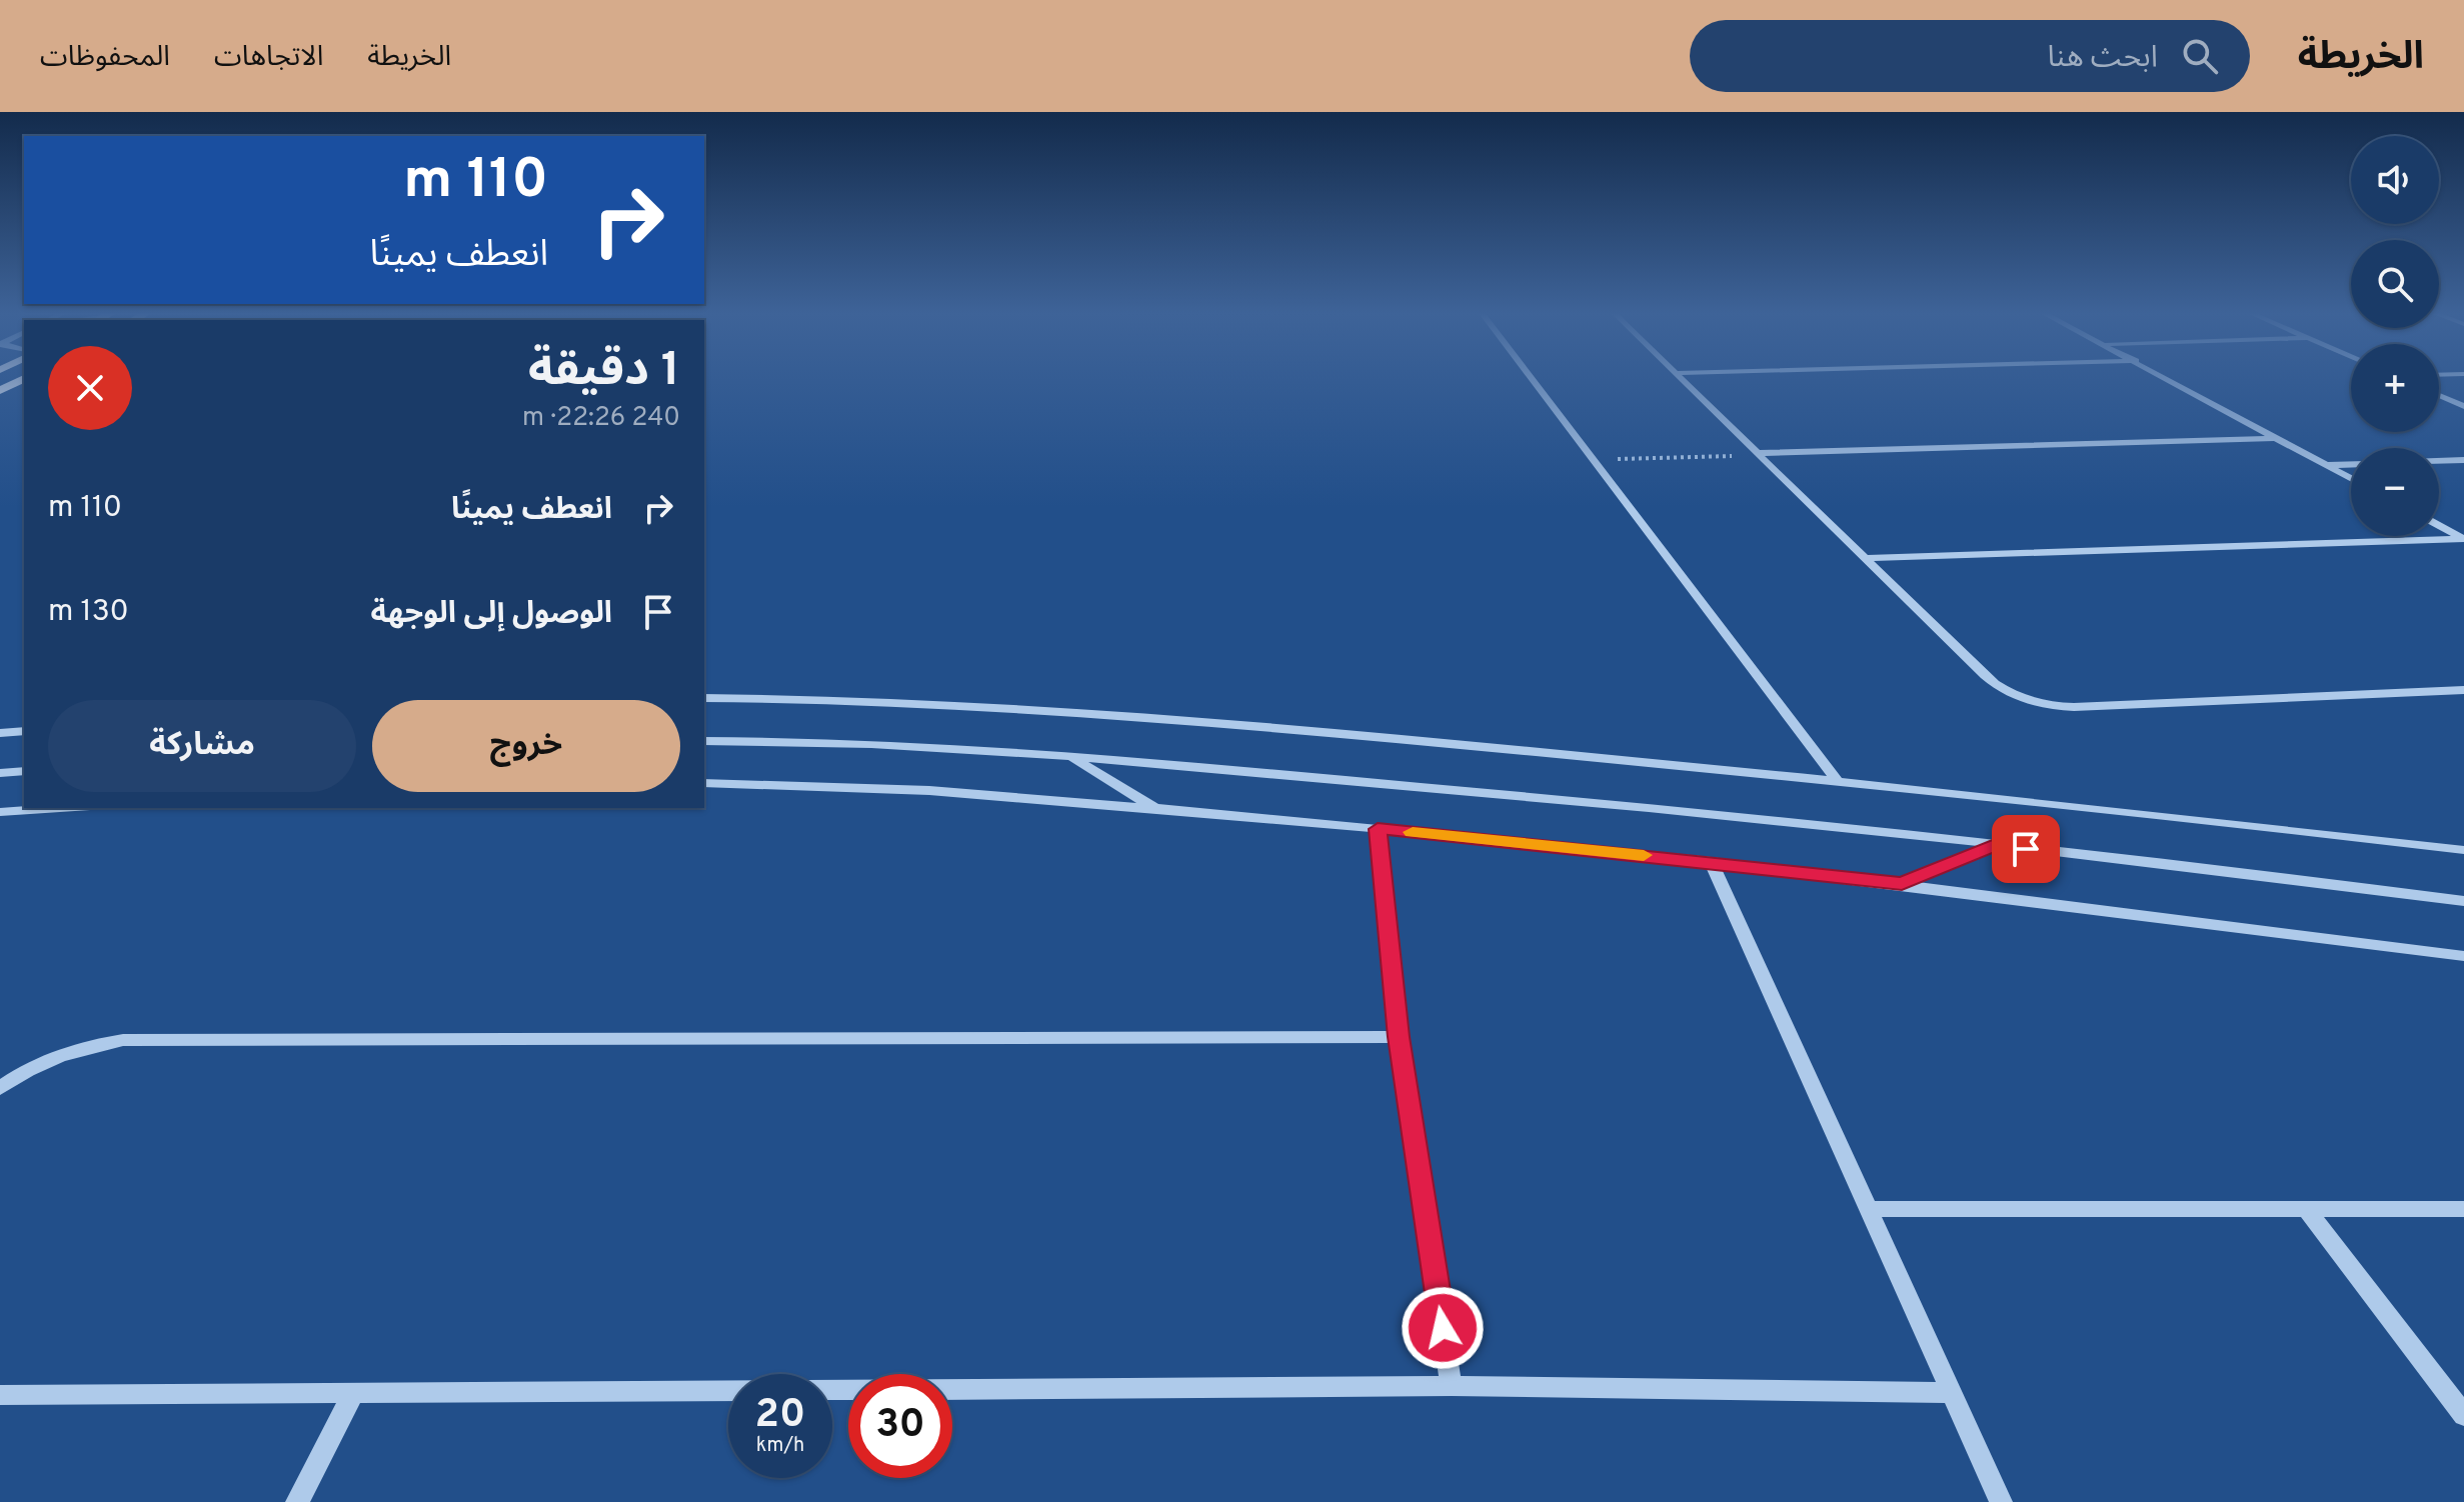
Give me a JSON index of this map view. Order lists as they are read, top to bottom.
{
  "page": {
    "header": "الخريطة",
    "search": "ابحث هنا",
    "nav": ["الخريطة", "الاتجاهات", "المحفوظات"],
    "map_buttons": ["+", "−"],
    "turn": ["110 m", "انعطف يمينًا"],
    "heading": ["1 دقيقة", "240 m · 22:26"],
    "list": [
      {
        "name": "انعطف يمينًا",
        "value": "110 m"
      },
      {
        "name": "الوصول إلى الوجهة",
        "value": "130 m"
      }
    ],
    "buttons": ["خروج", "مشاركة"],
    "speed": "20 km/h",
    "limit": "30"
  }
}
